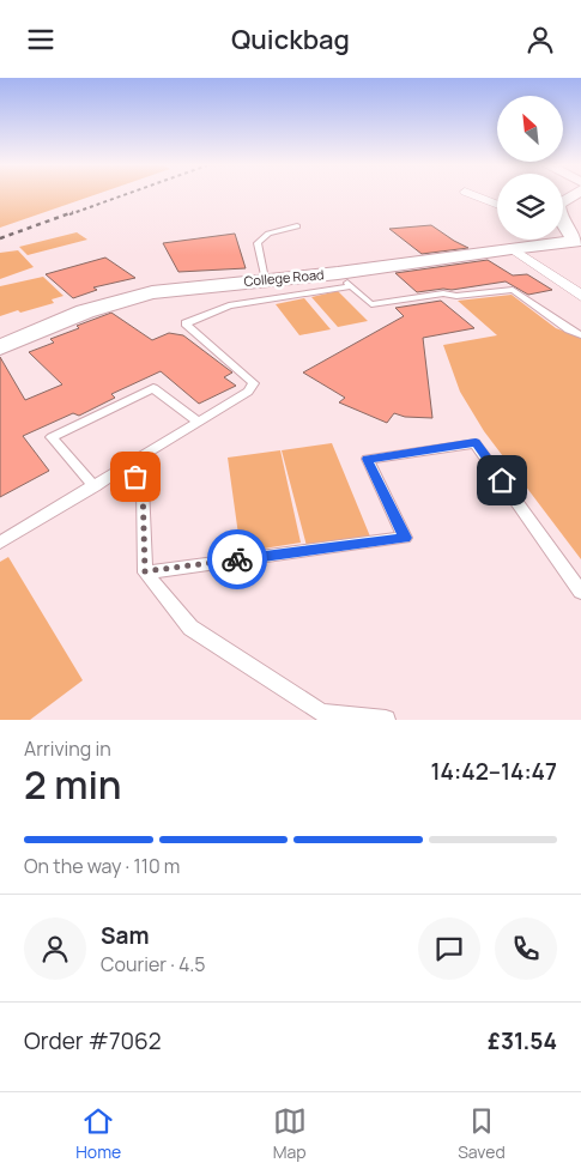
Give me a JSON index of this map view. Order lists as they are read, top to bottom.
{
  "streets": {
    "street": ["College Road"]
  },
  "north": "top left",
  "page": {
    "header": "Quickbag",
    "heading": ["2 min", "Arriving in", "14:42–14:47"],
    "panel": [
      "Sam",
      "Courier · 4.5",
      "Order #7062",
      "£31.54"
    ],
    "bar": "On the way · 110 m",
    "tabs": ["Home", "Map", "Saved"]
  }
}
